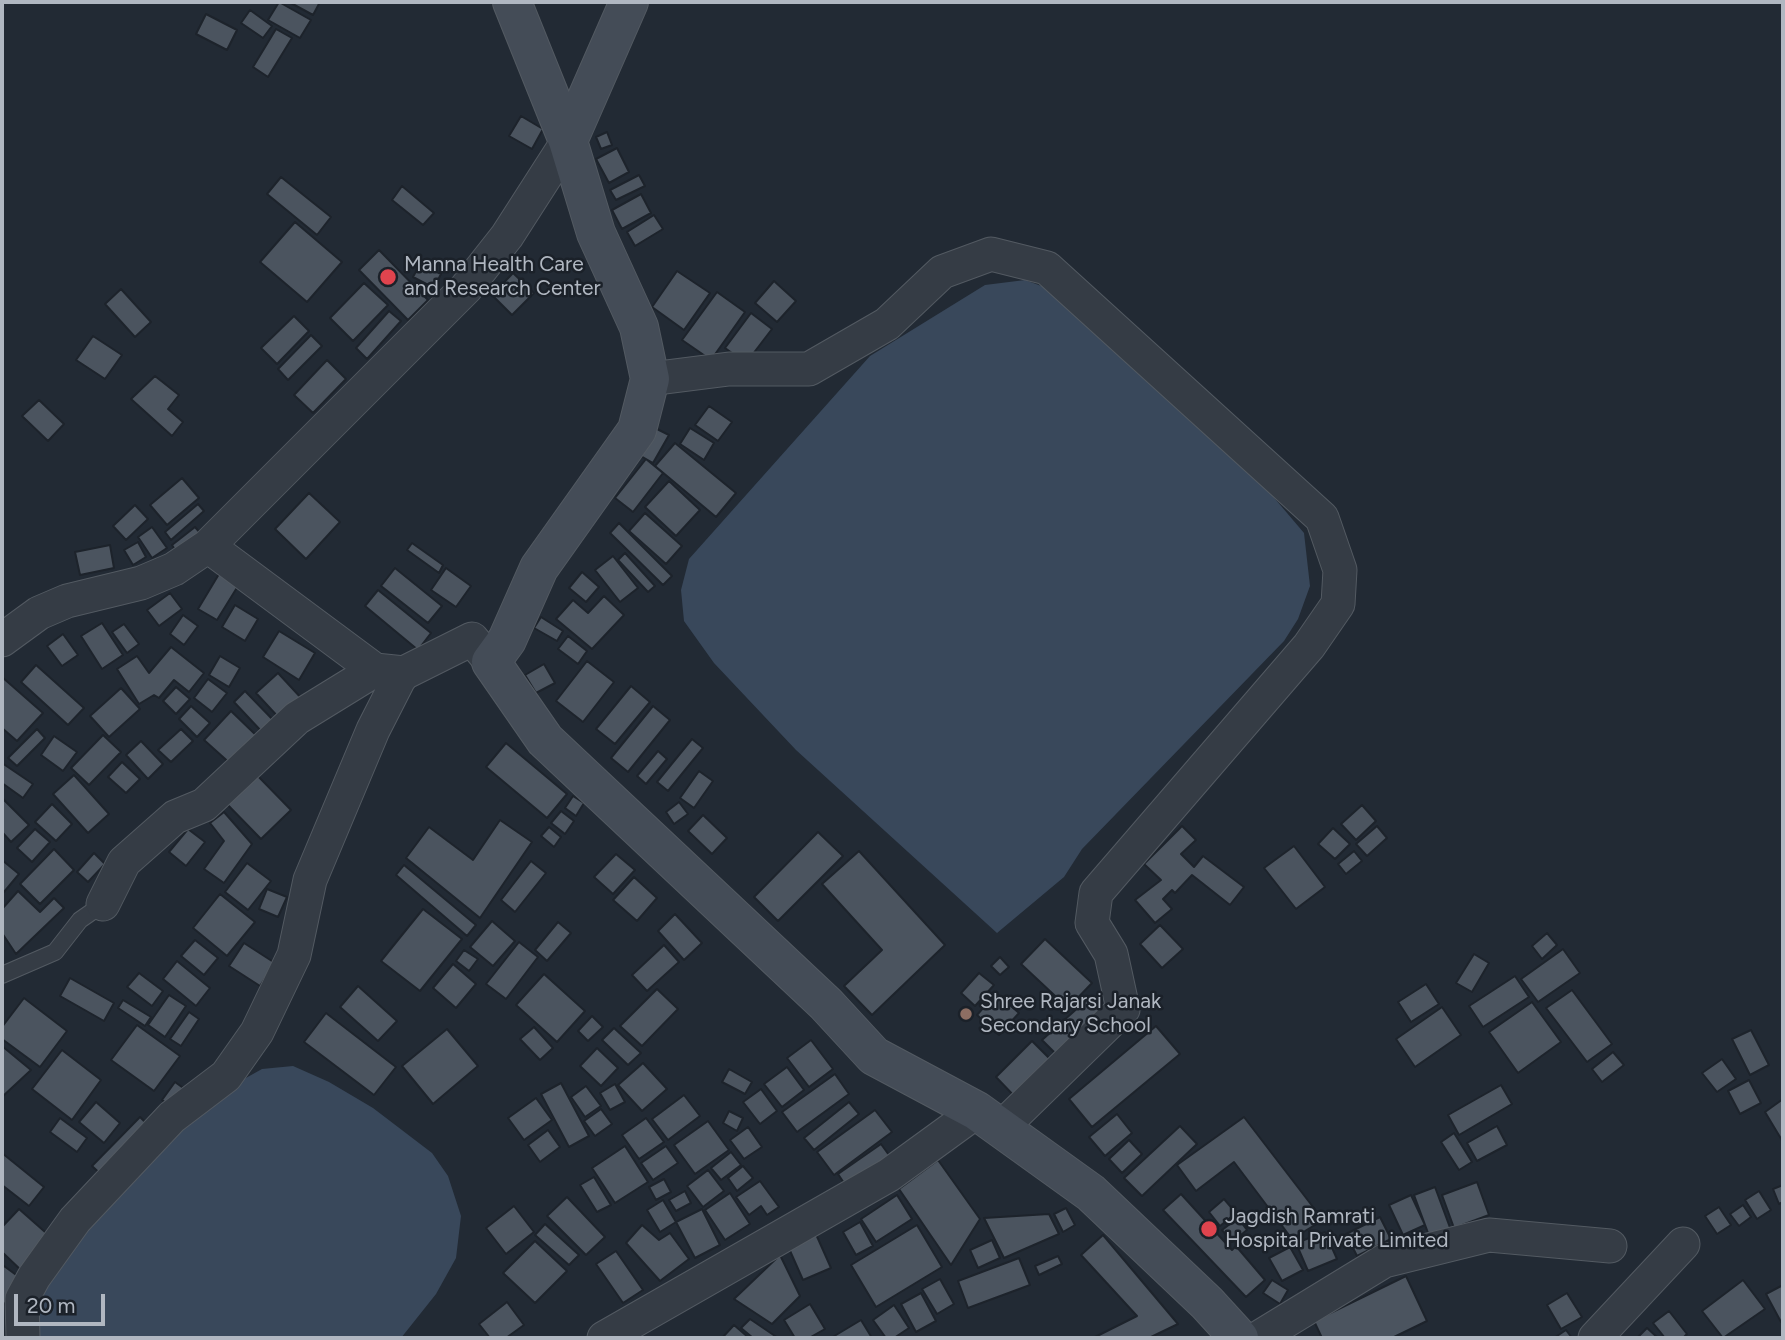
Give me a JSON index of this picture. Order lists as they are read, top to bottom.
{
  "places": ["Manna Health Care and Research Center", "Shree Rajarsi Janak Secondary School", "Jagdish Ramrati Hospital Private Limited"],
  "scale_bar": "20 m"
}
